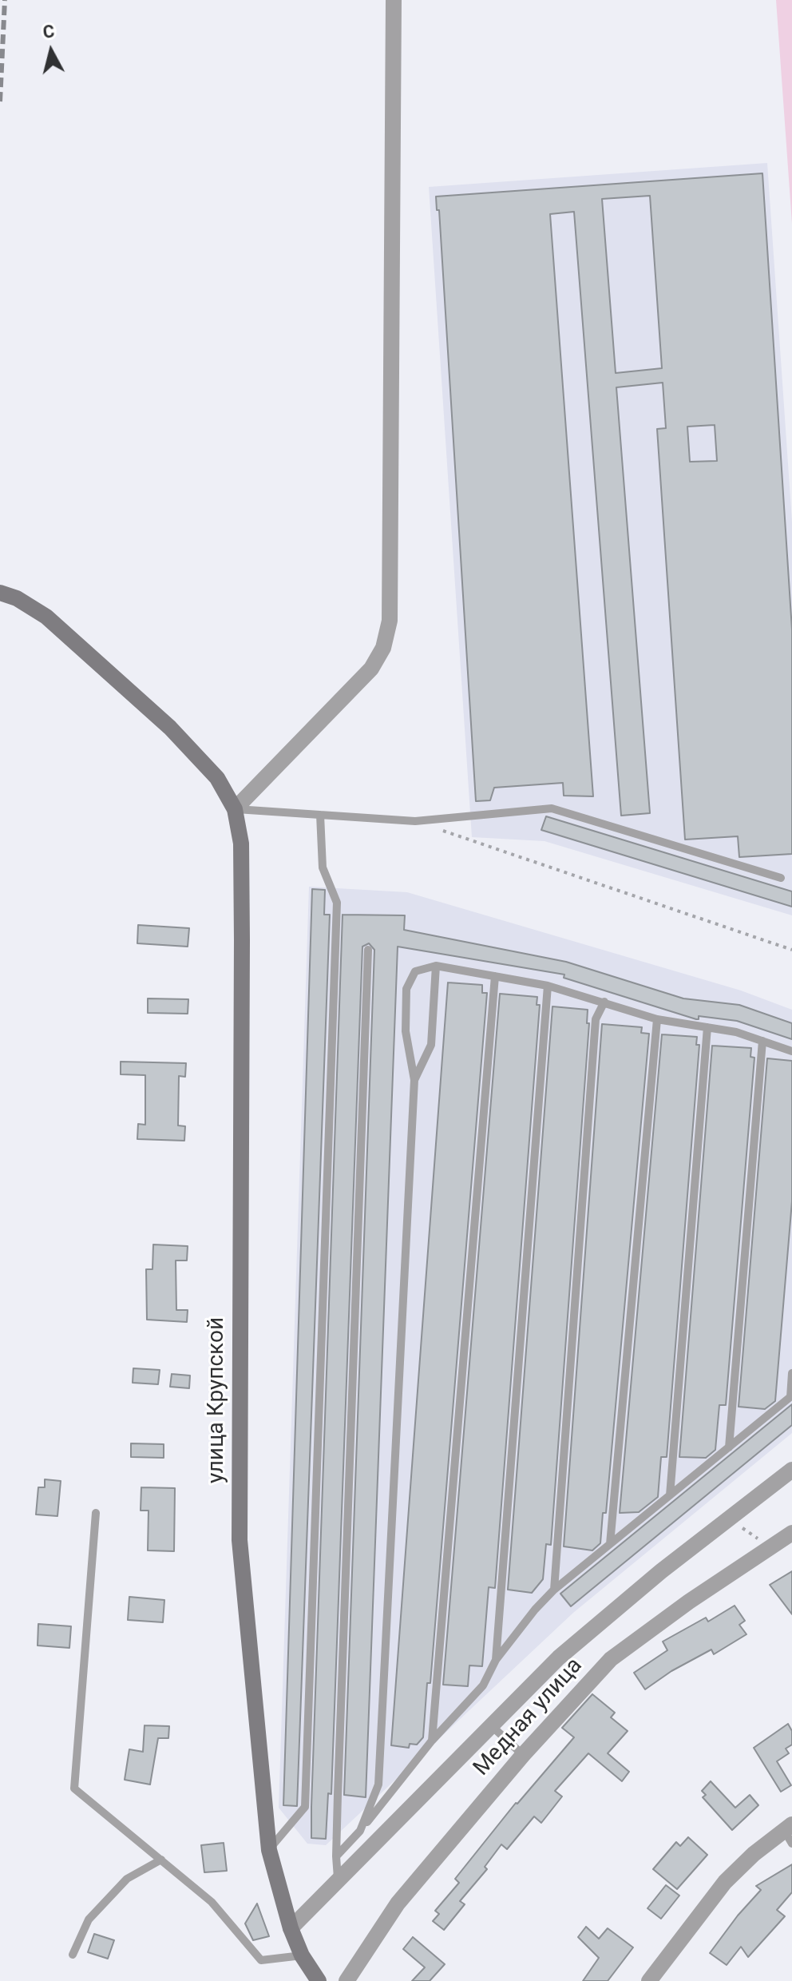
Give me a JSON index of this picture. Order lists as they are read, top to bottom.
{
  "streets": {
    "main road": ["улица Крупской"],
    "street": ["Медная улица"]
  },
  "north": "top"
}
